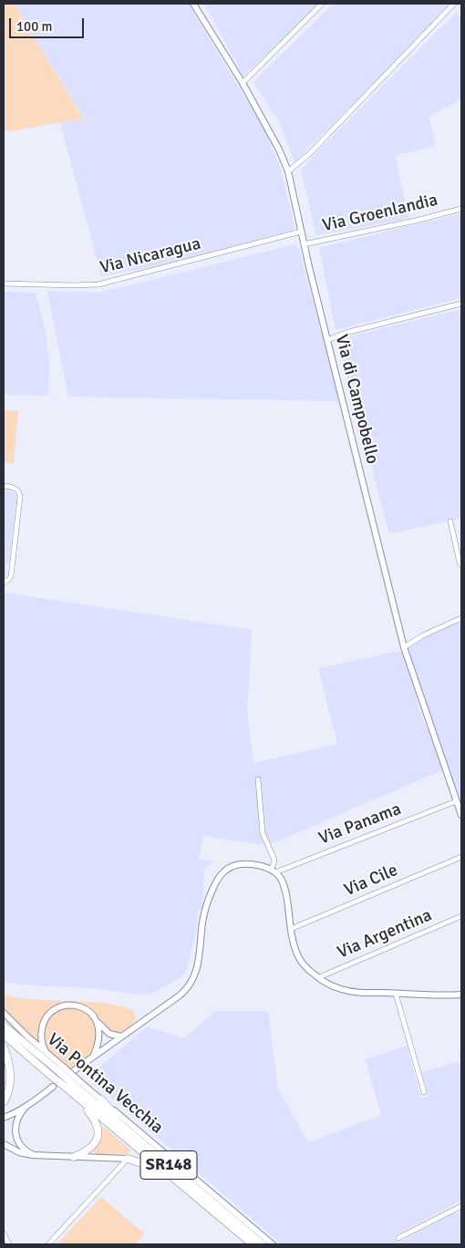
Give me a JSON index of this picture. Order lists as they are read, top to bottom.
{
  "streets": {
    "highway": ["SR148"],
    "street": [
      "Via Groenlandia",
      "Via Nicaragua",
      "Via di Campobello",
      "Via Panama",
      "Via Cile",
      "Via Argentina",
      "Via Pontina Vecchia"
    ]
  },
  "crossings": [
    ["Via Groenlandia", "Via di Campobello"],
    ["Via Nicaragua", "Via di Campobello"],
    ["Via di Campobello", "Via Panama"],
    ["Via Pontina Vecchia", "SR148"]
  ],
  "scale_bar": "100 m"
}
